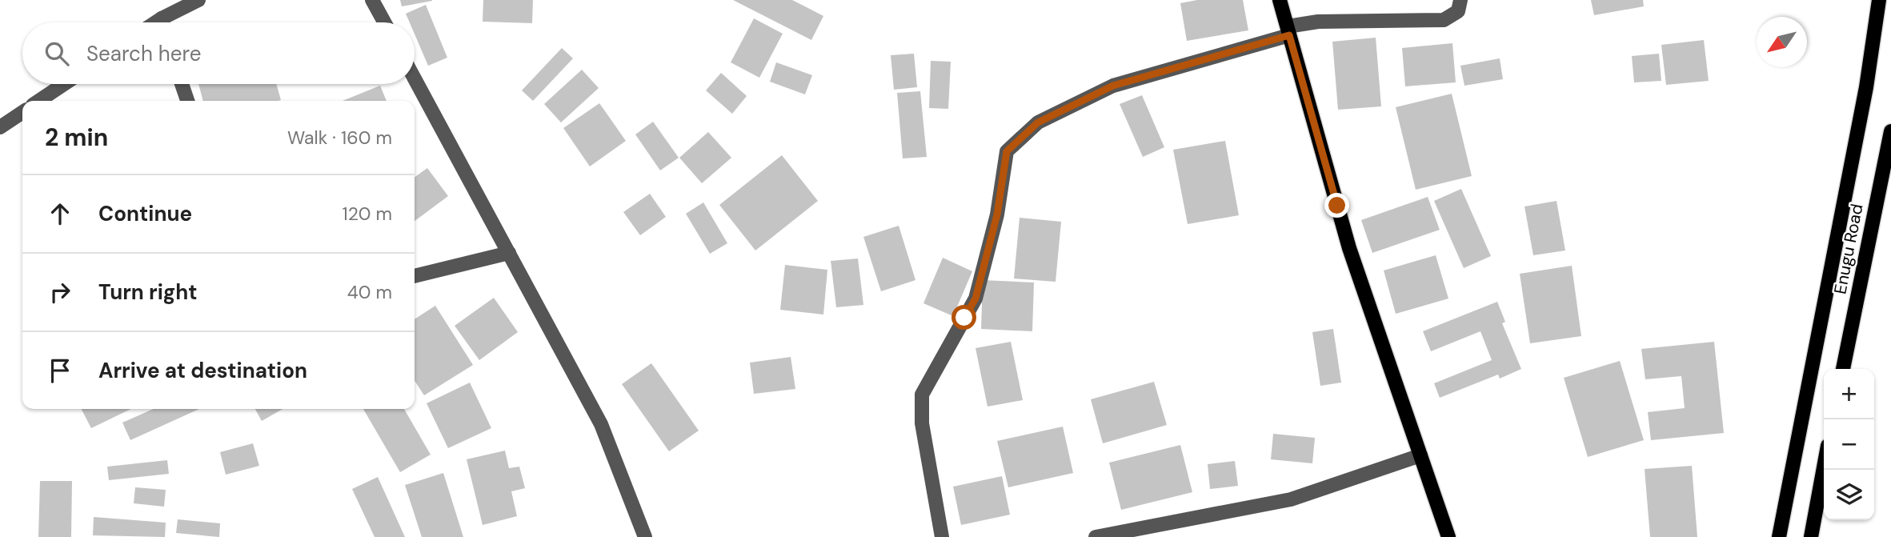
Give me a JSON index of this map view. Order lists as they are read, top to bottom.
{
  "streets": {
    "main road": ["Enugu Road"]
  },
  "north": "bottom left",
  "page": {
    "search": "Search here",
    "heading": ["2 min", "Walk · 160 m"],
    "list": [
      ["Continue", "120 m"],
      ["Turn right", "40 m"],
      "Arrive at destination"
    ],
    "map_buttons": ["+", "−"]
  }
}
